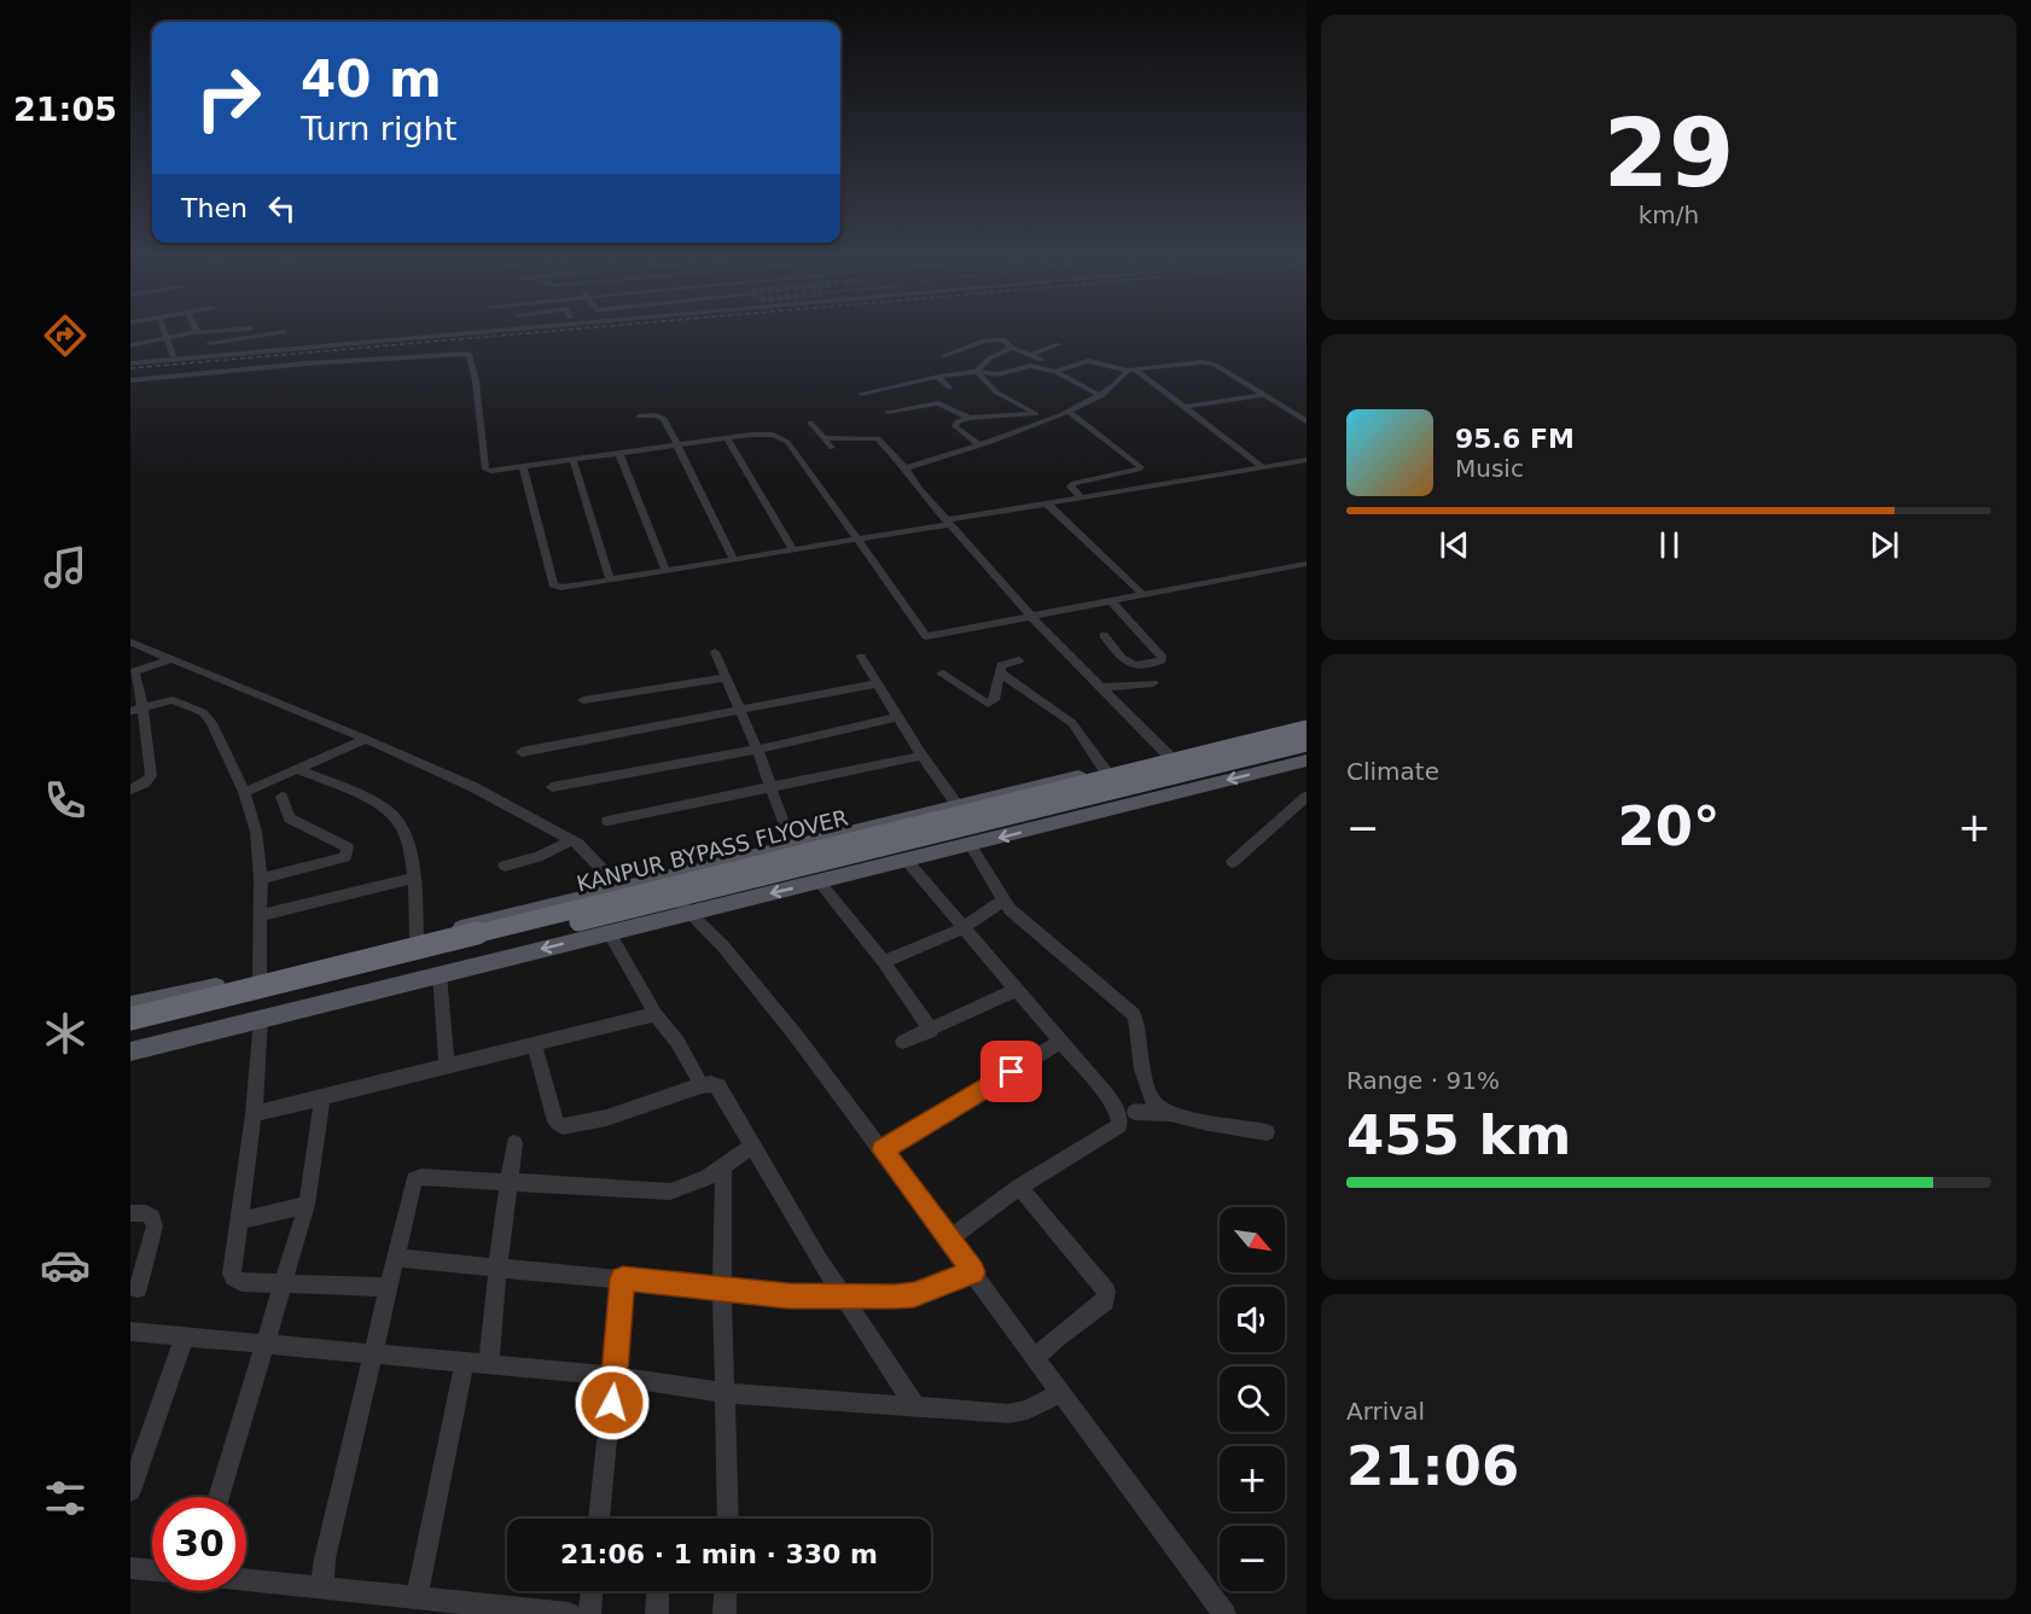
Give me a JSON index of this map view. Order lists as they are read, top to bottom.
{
  "streets": {
    "highway": ["KANPUR BYPASS FLYOVER"]
  },
  "north": "bottom right",
  "page": {
    "tabs": "21:05",
    "tile": [
      ["29", "km/h"],
      "Climate",
      ["Range · 91%", "455 km"],
      ["Arrival", "21:06"]
    ],
    "turn": ["40 m", "Turn right"],
    "then": "Then",
    "song": ["95.6 FM", "Music"],
    "heat": ["−", "20°", "+"],
    "map_buttons": ["+", "−"],
    "limit": "30",
    "trip": "21:06 · 1 min · 330 m"
  }
}
